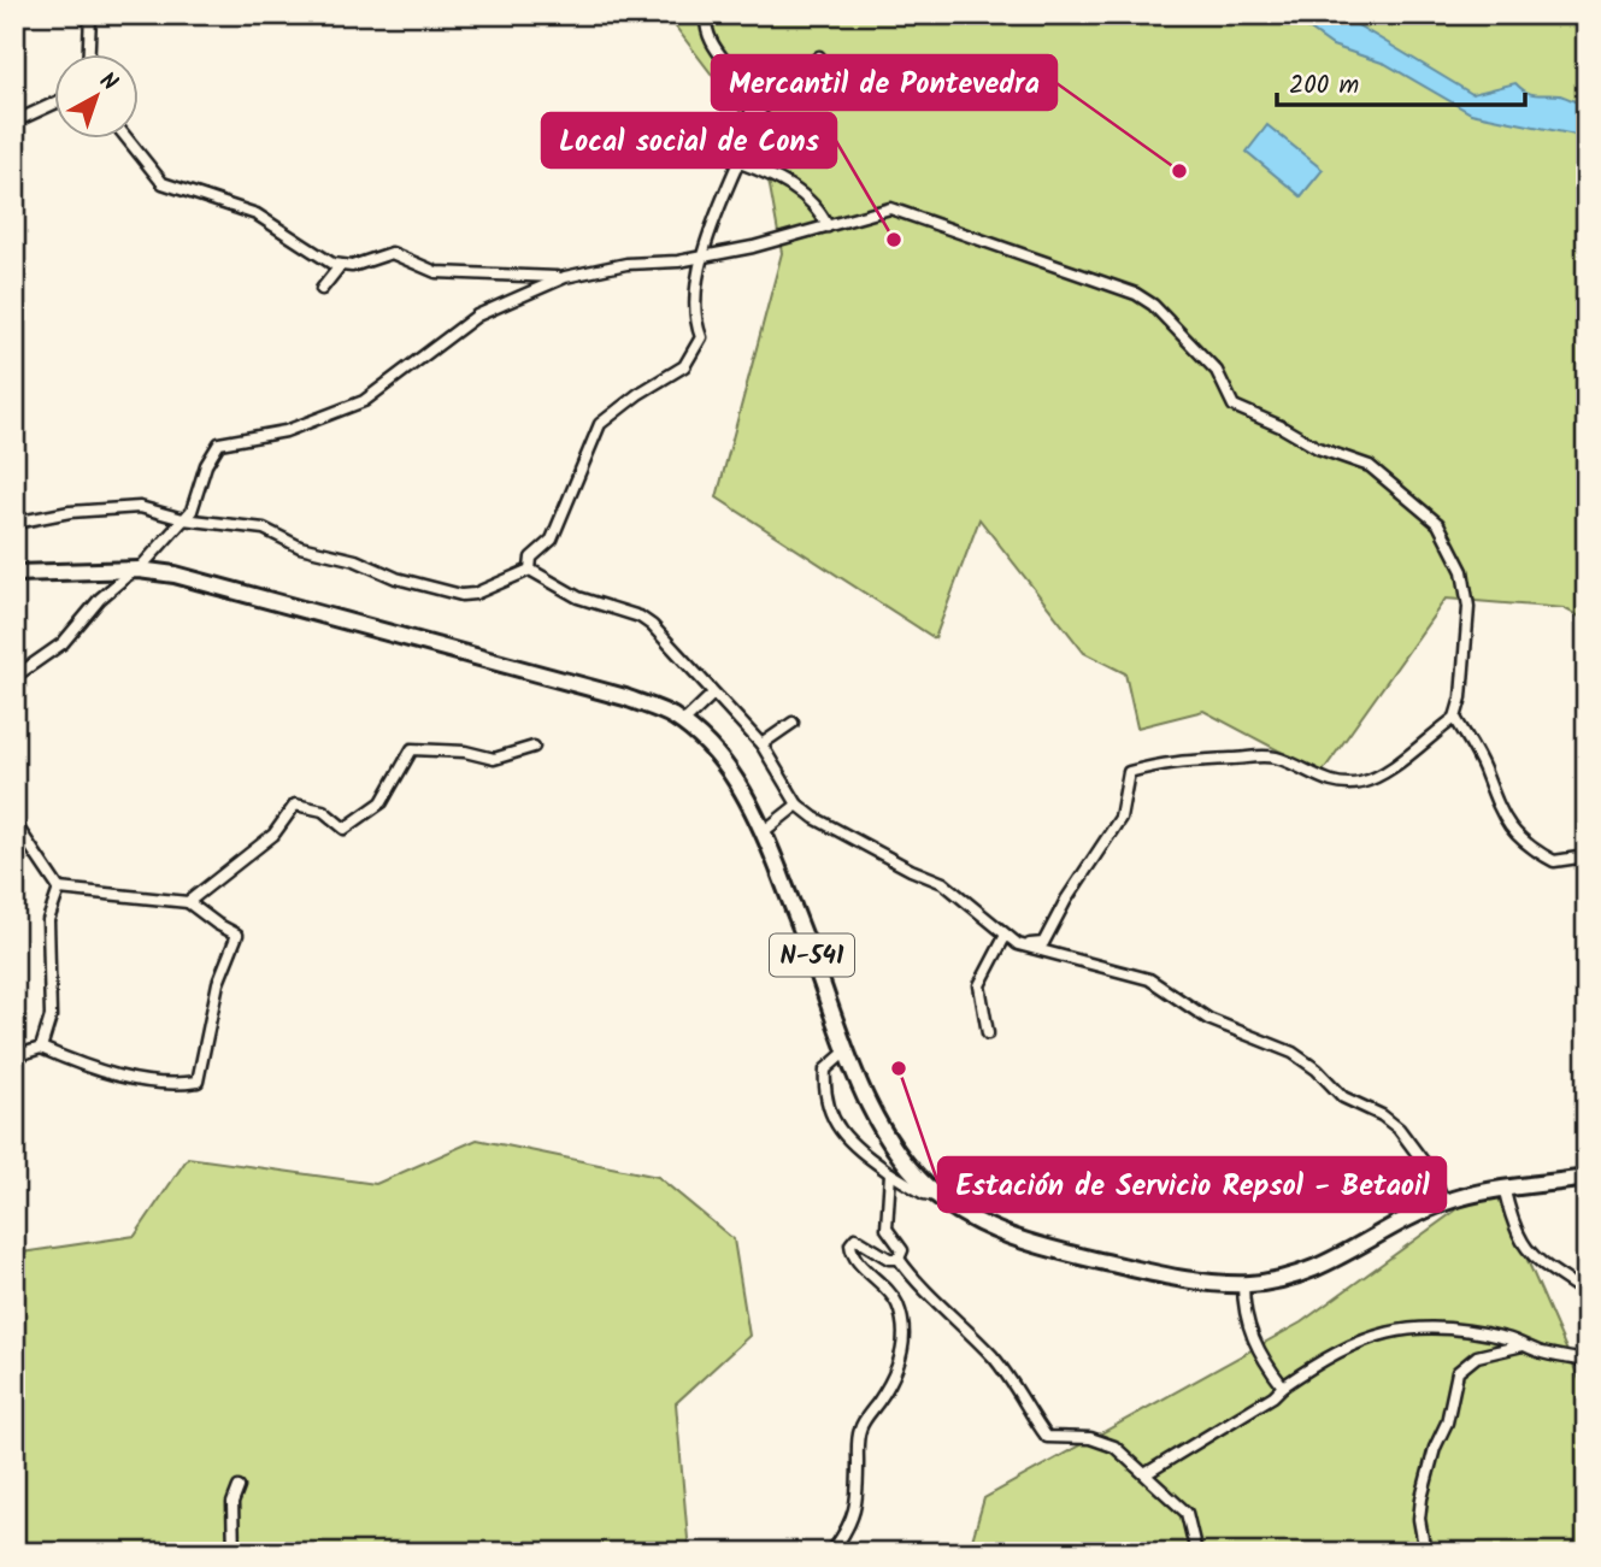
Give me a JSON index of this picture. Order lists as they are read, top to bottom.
{
  "streets": {
    "highway": ["N-541"]
  },
  "places": ["Mercantil de Pontevedra", "Local social de Cons", "Estación de Servicio Repsol - Betaoil"],
  "scale_bar": "200 m",
  "north": "top right"
}
